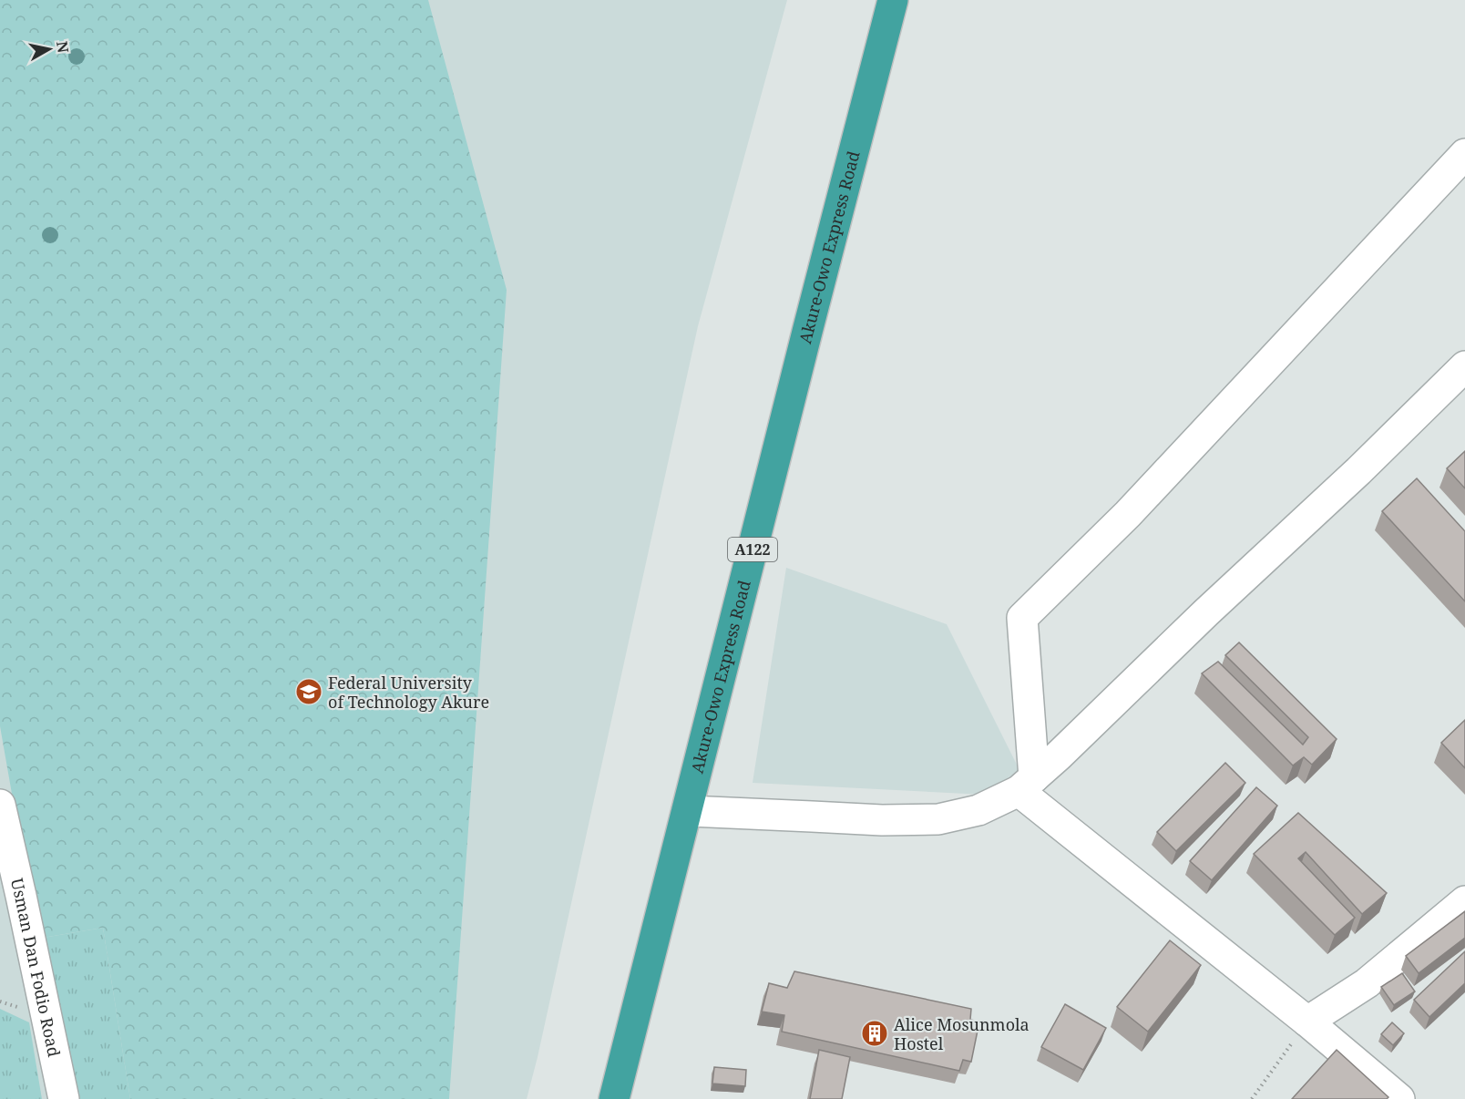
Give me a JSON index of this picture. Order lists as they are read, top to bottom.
{
  "streets": {
    "highway": ["Akure-Owo Express Road", "A122"],
    "street": ["Usman Dan Fodio Road"]
  },
  "places": {
    "school or university": ["Federal University of Technology Akure"],
    "building": ["Alice Mosunmola Hostel"]
  },
  "north": "right"
}
